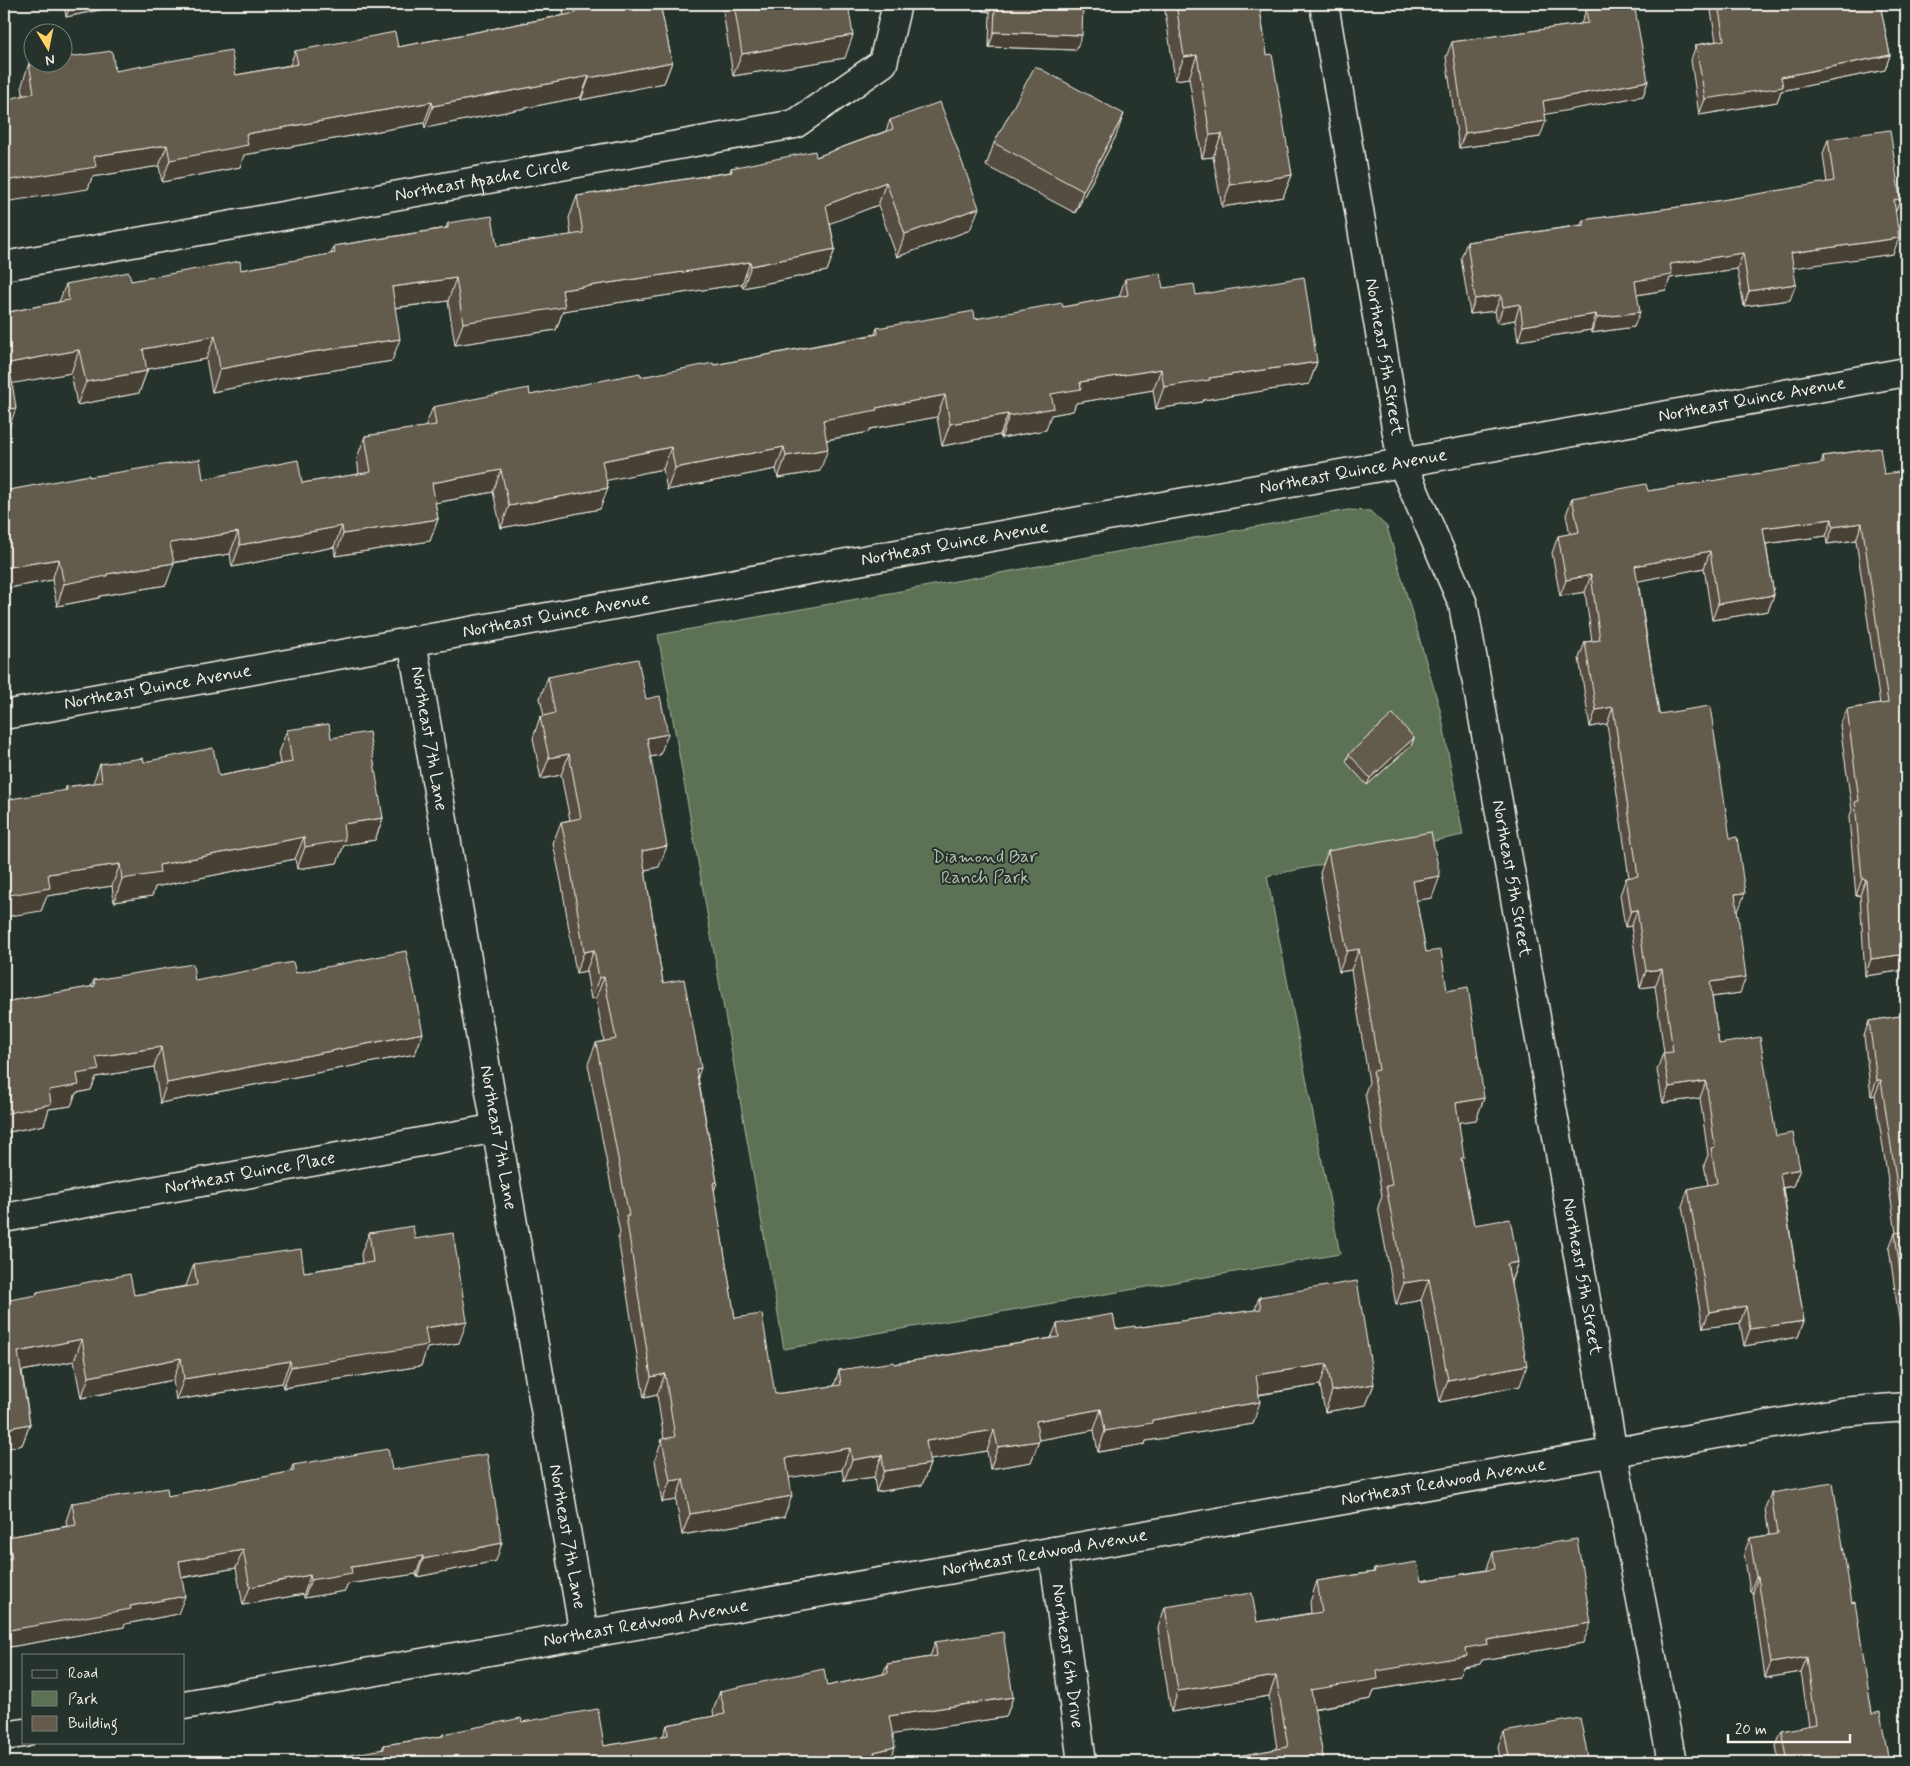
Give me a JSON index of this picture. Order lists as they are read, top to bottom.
{
  "streets": {
    "street": [
      "Northeast Apache Circle",
      "Northeast 5th Street",
      "Northeast Quince Avenue",
      "Northeast 7th Lane",
      "Northeast Quince Place",
      "Northeast Redwood Avenue",
      "Northeast 6th Drive"
    ]
  },
  "crossings": [
    ["Northeast 5th Street", "Northeast Quince Avenue"],
    ["Northeast 5th Street", "Northeast Redwood Avenue"],
    ["Northeast Quince Avenue", "Northeast 7th Lane"],
    ["Northeast 7th Lane", "Northeast Quince Place"],
    ["Northeast 7th Lane", "Northeast Redwood Avenue"],
    ["Northeast Redwood Avenue", "Northeast 6th Drive"]
  ],
  "parks": ["Diamond Bar Ranch Park"],
  "legend": ["Road", "Park", "Building"],
  "scale_bar": "20 m",
  "north": "bottom"
}
